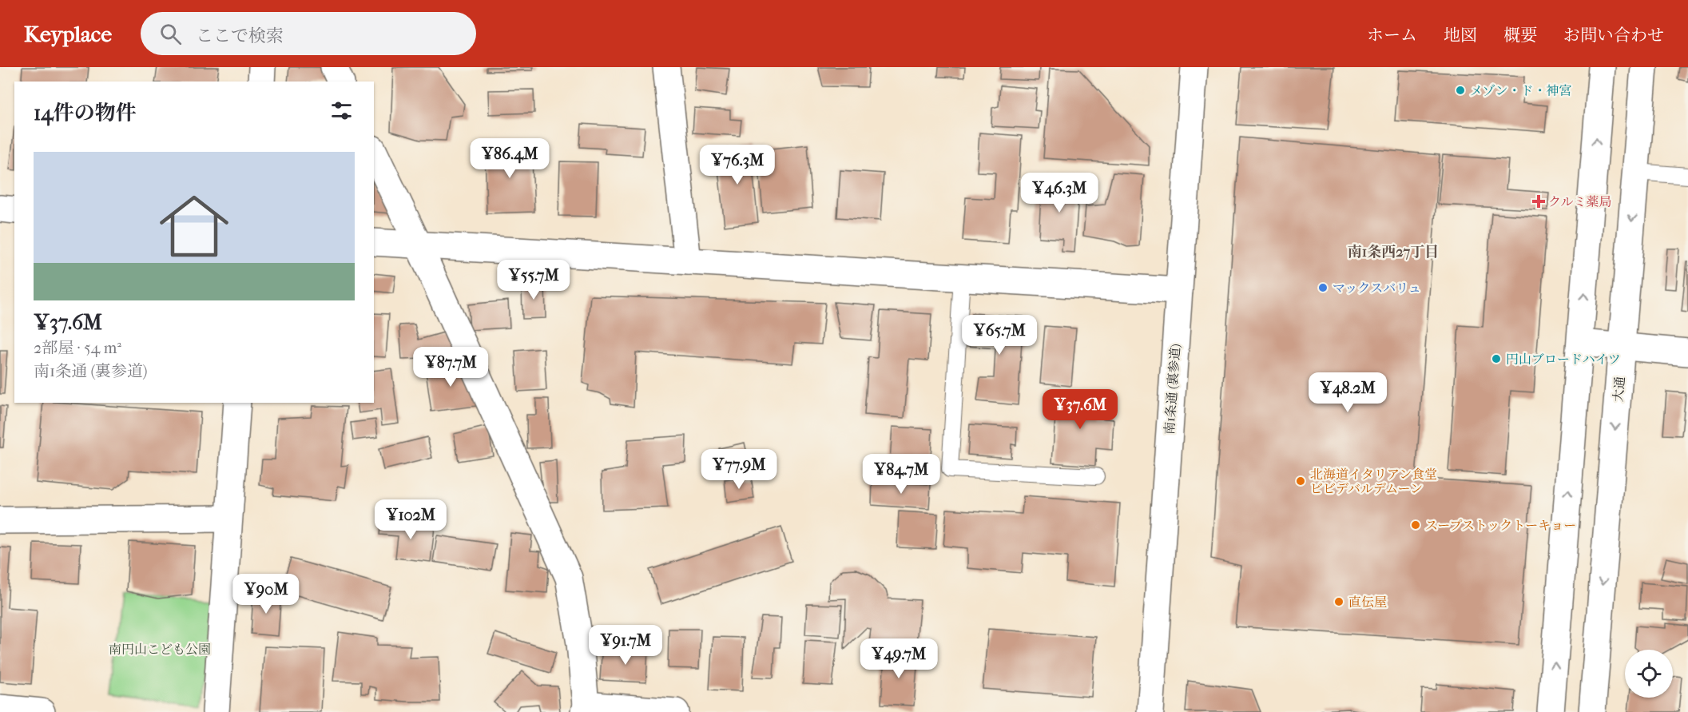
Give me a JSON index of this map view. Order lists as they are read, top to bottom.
{
  "streets": {
    "street": ["南1条通 (裏参道)", "大通"]
  },
  "districts": ["南1条西27丁目"],
  "parks": ["南円山こども公園"],
  "places": {
    "other": [
      "メゾン・ド・神宮",
      "マックスバリュ",
      "円山ブロードハイツ",
      "北海道イタリアン食堂 ビビデバルデムーン",
      "スープストックトーキョー",
      "直伝屋"
    ],
    "health": ["クルミ薬局"]
  },
  "page": {
    "header": "Keyplace",
    "search": "ここで検索",
    "nav": [
      "ホーム",
      "地図",
      "概要",
      "お問い合わせ"
    ],
    "heading": "14件の物件",
    "price": [
      "¥86.4M",
      "¥76.3M",
      "¥46.3M",
      "¥55.7M",
      "¥65.7M",
      "¥87.7M",
      "¥48.2M",
      "¥37.6M",
      "¥77.9M",
      "¥84.7M",
      "¥102M",
      "¥90M",
      "¥91.7M",
      "¥49.7M"
    ],
    "list": [
      {
        "name": "¥37.6M",
        "note": "2部屋 · 54 m² · 南1条通 (裏参道)"
      }
    ]
  }
}
